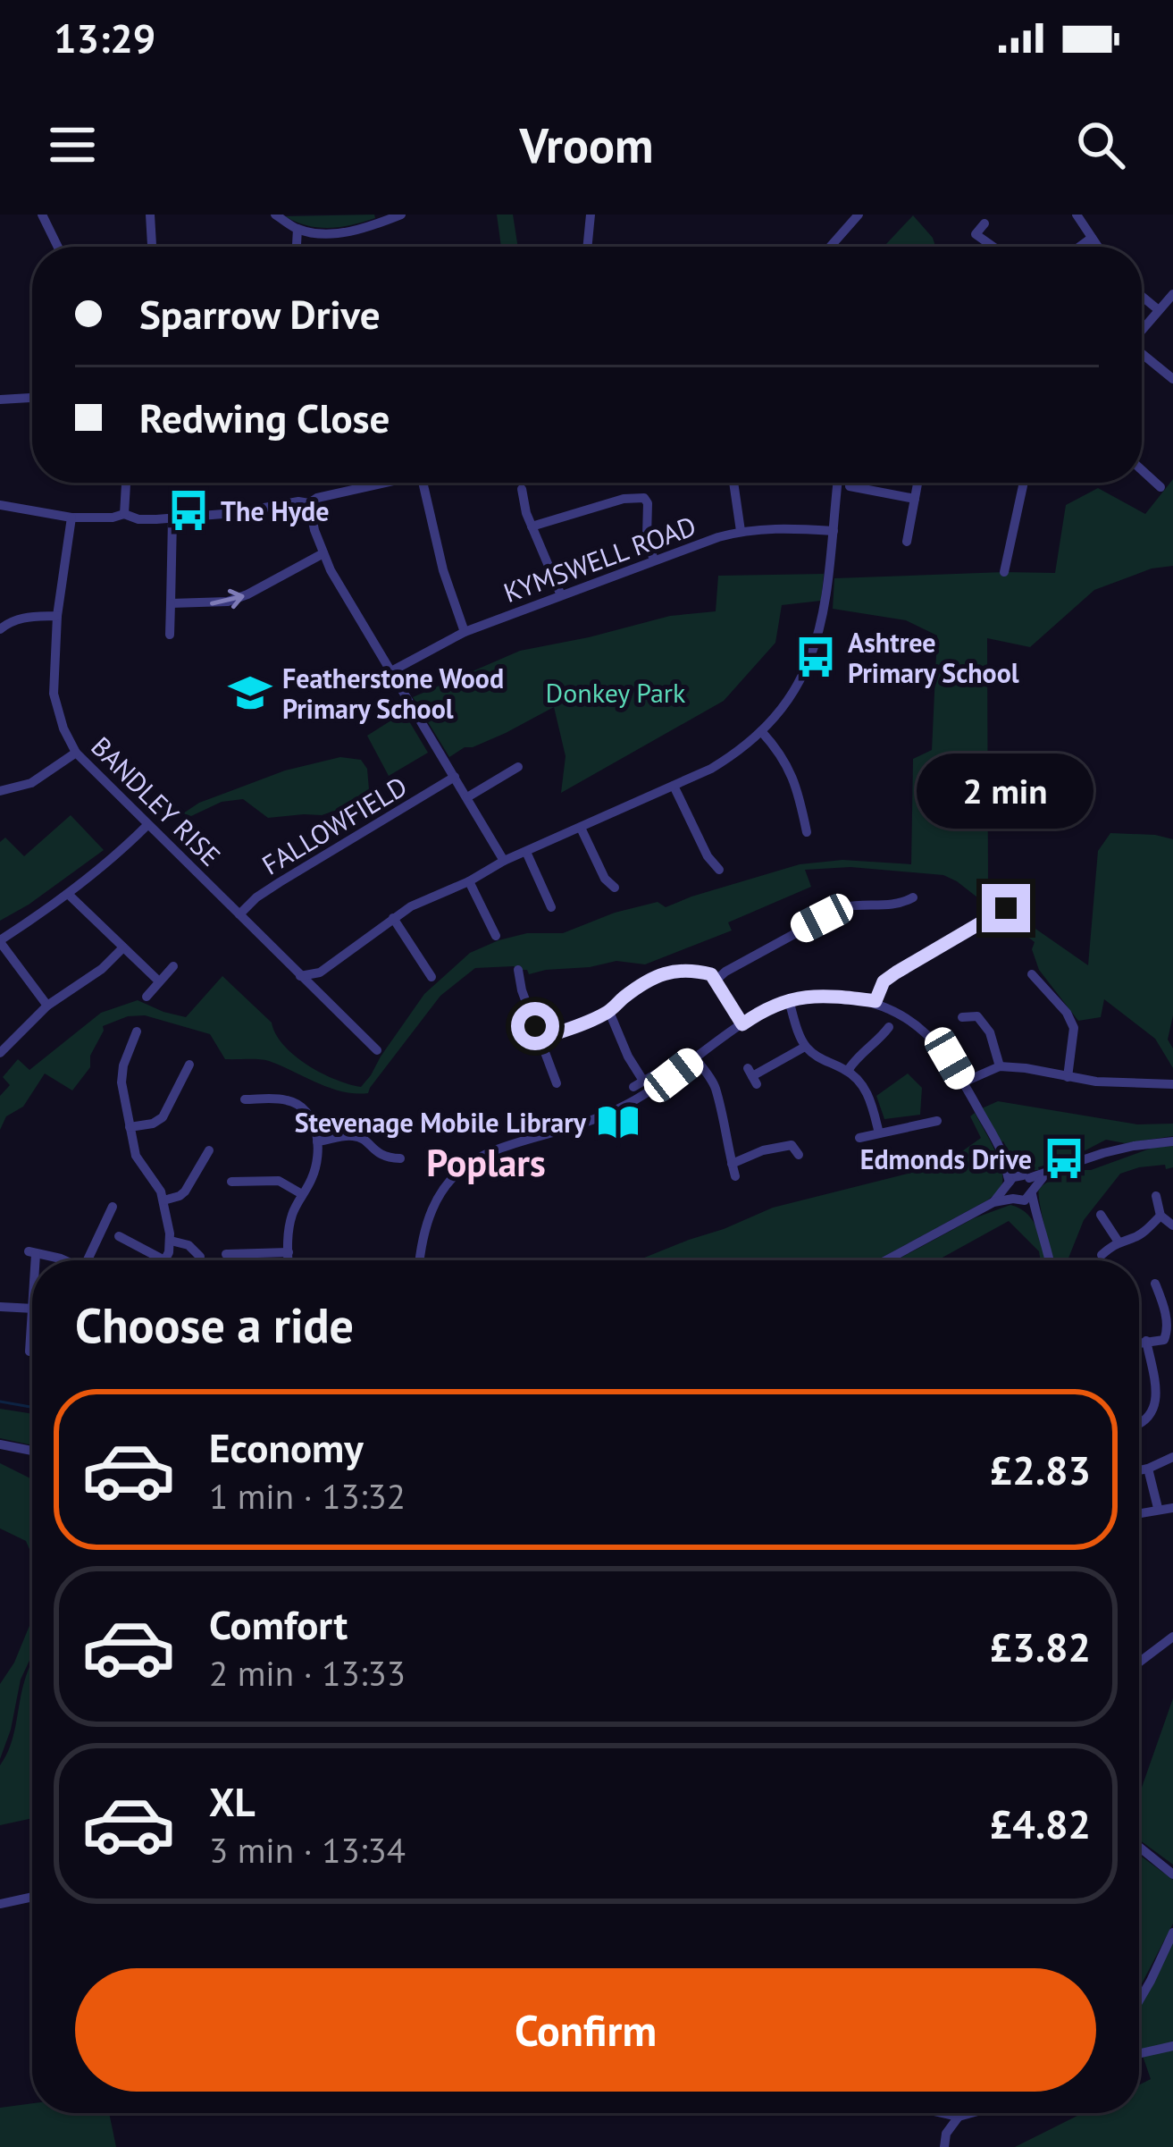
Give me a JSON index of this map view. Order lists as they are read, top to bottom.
{
  "streets": {
    "street": ["KYMSWELL ROAD", "BANDLEY RISE", "FALLOWFIELD"]
  },
  "crossings": [
    ["BANDLEY RISE", "FALLOWFIELD"]
  ],
  "districts": ["Poplars"],
  "parks": ["Donkey Park"],
  "places": {
    "bus stop": ["The Hyde", "Ashtree Primary School", "Edmonds Drive"],
    "school or university": ["Featherstone Wood Primary School"],
    "library": ["Stevenage Mobile Library"]
  },
  "page": {
    "status": "13:29",
    "header": "Vroom",
    "banner": ["Sparrow Drive", "Redwing Close"],
    "bubble": "2 min",
    "heading": "Choose a ride",
    "list": [
      {
        "name": "Economy",
        "note": "1 min · 13:32",
        "value": "£2.83"
      },
      {
        "name": "Comfort",
        "note": "2 min · 13:33",
        "value": "£3.82"
      },
      {
        "name": "XL",
        "note": "3 min · 13:34",
        "value": "£4.82"
      }
    ],
    "buttons": "Confirm"
  }
}
